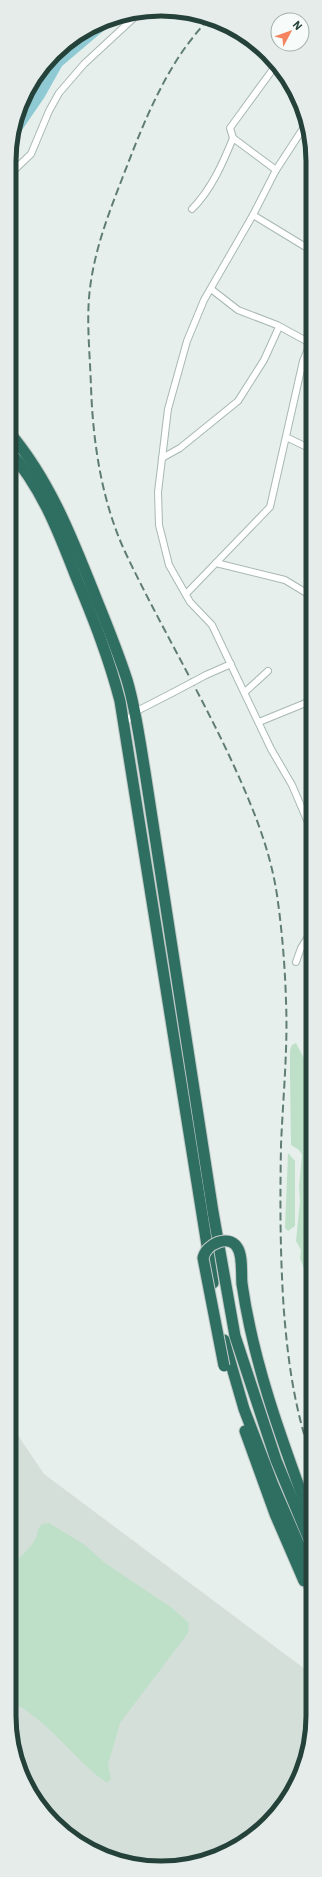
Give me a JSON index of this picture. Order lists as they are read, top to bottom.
{
  "north": "top right"
}
